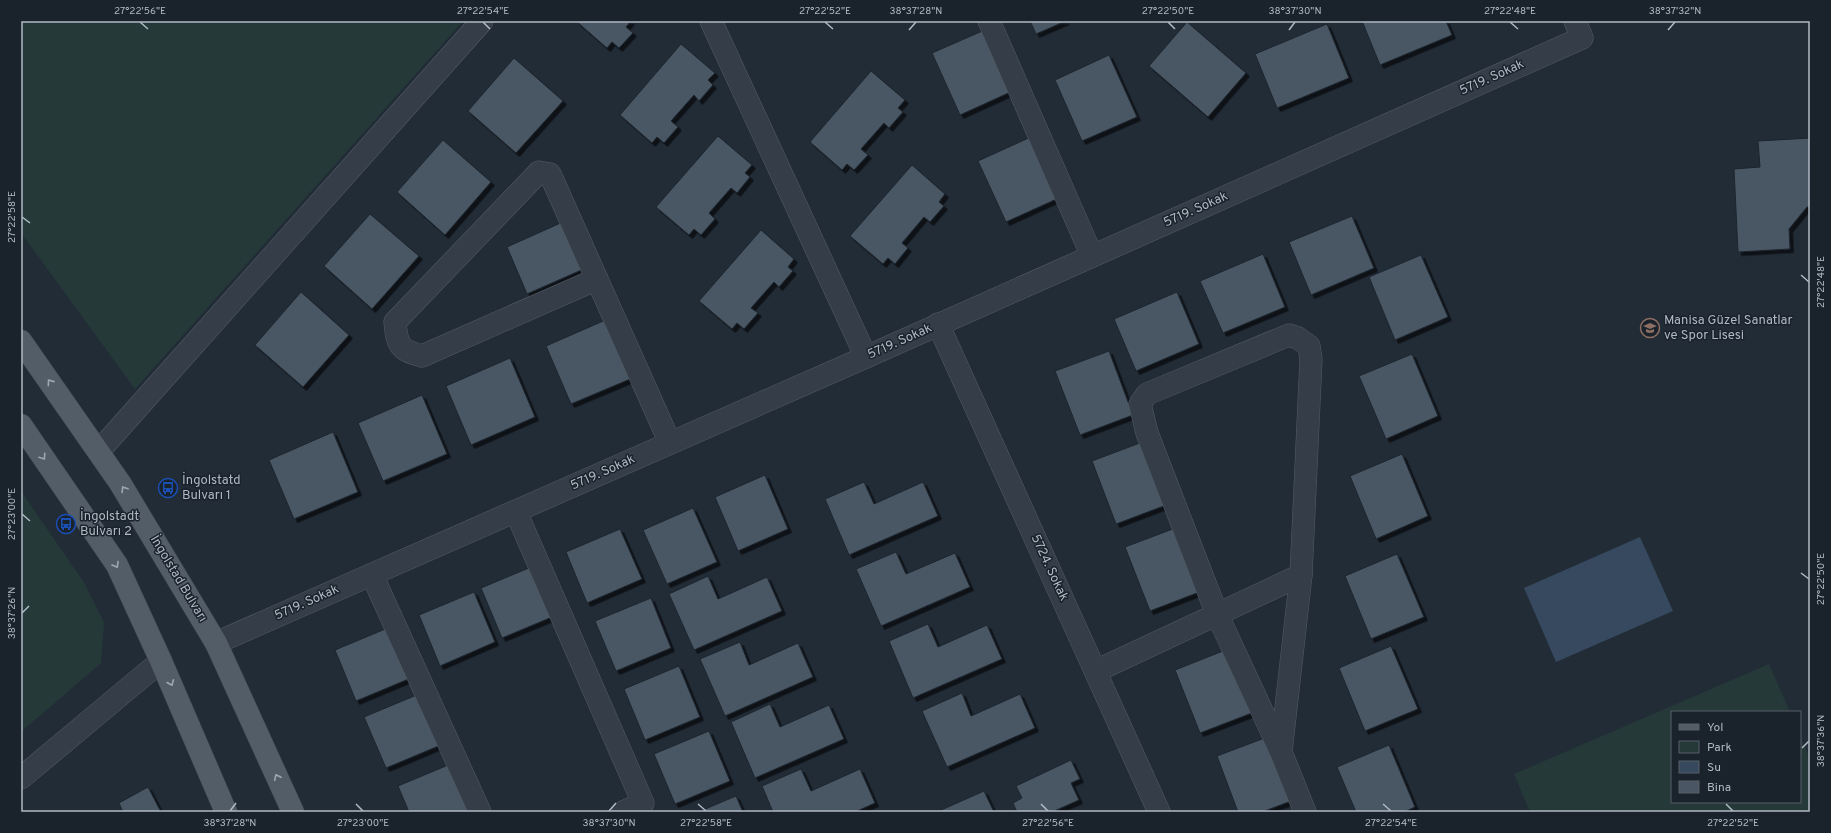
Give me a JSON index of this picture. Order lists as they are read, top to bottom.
{
  "streets": {
    "main road": ["İngolstad Bulvarı"],
    "street": ["5719. Sokak", "5724. Sokak"]
  },
  "crossings": [
    ["5719. Sokak", "5724. Sokak"],
    ["5719. Sokak", "İngolstad Bulvarı"]
  ],
  "places": {
    "school or university": ["Manisa Güzel Sanatlar ve Spor Lisesi"],
    "bus stop": ["İngolstatd Bulvarı 1", "İngolstadt Bulvarı 2"]
  },
  "legend": [
    "Yol",
    "Park",
    "Su",
    "Bina"
  ],
  "coordinates": [
    "27°22'56\"E",
    "27°22'54\"E",
    "27°22'52\"E",
    "38°37'28\"N",
    "27°22'50\"E",
    "38°37'30\"N",
    "27°22'48\"E",
    "38°37'32\"N",
    "27°22'58\"E",
    "27°23'00\"E",
    "38°37'26\"N",
    "38°37'36\"N"
  ]
}
